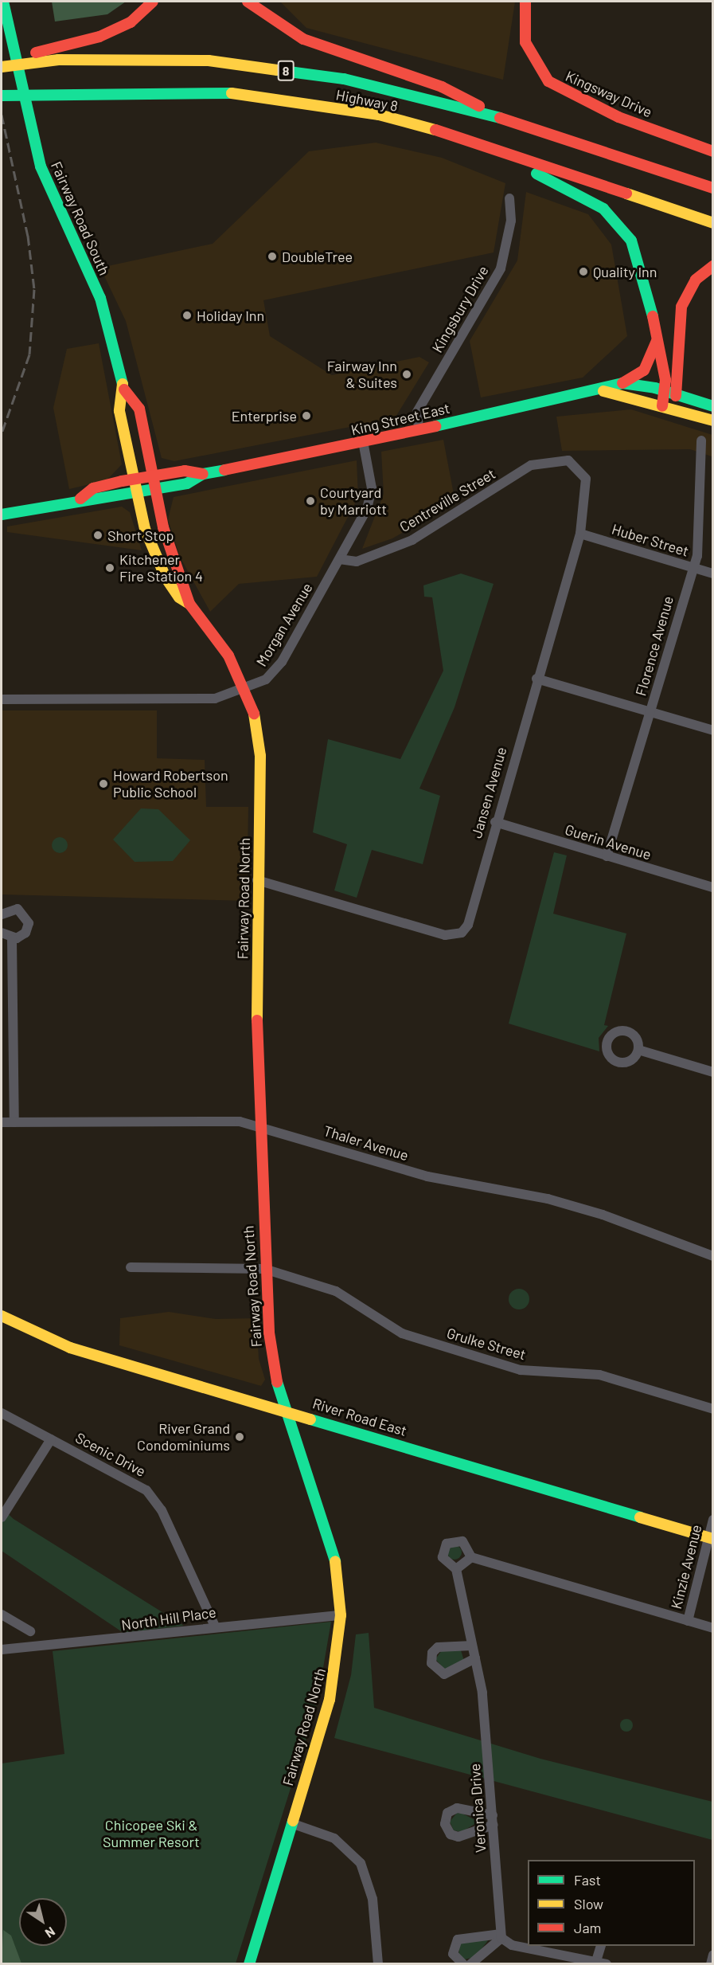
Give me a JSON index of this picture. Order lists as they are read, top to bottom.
{
  "streets": {
    "main road": [
      "8",
      "Kingsway Drive",
      "Highway 8",
      "Fairway Road South",
      "King Street East",
      "Fairway Road North",
      "River Road East"
    ],
    "street": [
      "Kingsbury Drive",
      "Centreville Street",
      "Huber Street",
      "Morgan Avenue",
      "Florence Avenue",
      "Jansen Avenue",
      "Guerin Avenue",
      "Thaler Avenue",
      "Grulke Street",
      "Scenic Drive",
      "Kinzie Avenue",
      "North Hill Place",
      "Veronica Drive"
    ]
  },
  "crossings": [
    ["Fairway Road South", "King Street East"],
    ["Fairway Road South", "Fairway Road North"],
    ["Kingsbury Drive", "King Street East"],
    ["King Street East", "Morgan Avenue"],
    ["King Street East", "Fairway Road North"],
    ["Centreville Street", "Morgan Avenue"],
    ["Centreville Street", "Jansen Avenue"],
    ["Huber Street", "Florence Avenue"],
    ["Huber Street", "Jansen Avenue"],
    ["Morgan Avenue", "Fairway Road North"],
    ["Florence Avenue", "Guerin Avenue"],
    ["Jansen Avenue", "Guerin Avenue"],
    ["Jansen Avenue", "Fairway Road North"],
    ["Fairway Road North", "Thaler Avenue"],
    ["Fairway Road North", "Grulke Street"],
    ["Fairway Road North", "River Road East"],
    ["Fairway Road North", "North Hill Place"],
    ["River Road East", "Kinzie Avenue"],
    ["Scenic Drive", "North Hill Place"],
    ["Kinzie Avenue", "Veronica Drive"]
  ],
  "parks": ["Chicopee Ski & Summer Resort"],
  "places": [
    "DoubleTree",
    "Quality Inn",
    "Holiday Inn",
    "Fairway Inn & Suites",
    "Enterprise",
    "Courtyard by Marriott",
    "Short Stop",
    "Kitchener Fire Station 4",
    "Howard Robertson Public School",
    "River Grand Condominiums"
  ],
  "legend": ["Fast", "Slow", "Jam"],
  "north": "bottom right"
}
